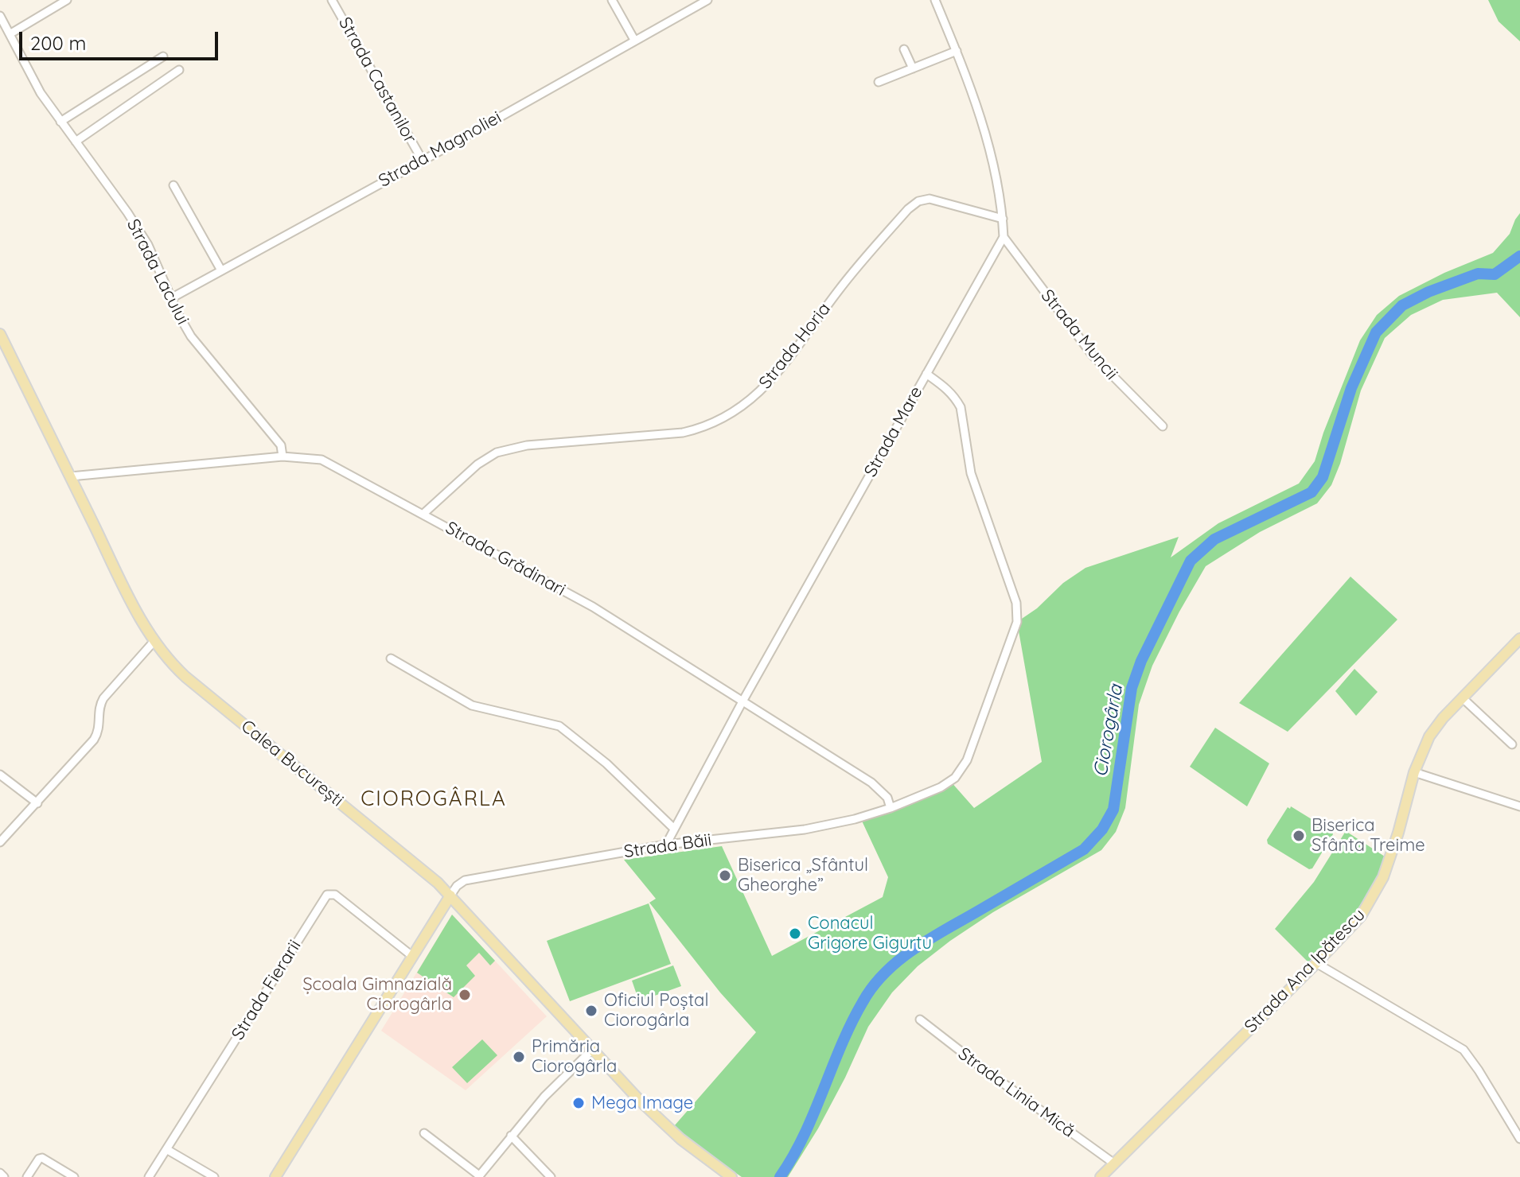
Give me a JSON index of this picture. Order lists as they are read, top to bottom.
{
  "streets": {
    "main road": ["Calea București", "Strada Ana Ipătescu"],
    "street": [
      "Strada Castanilor",
      "Strada Magnoliei",
      "Strada Lacului",
      "Strada Muncii",
      "Strada Horia",
      "Strada Mare",
      "Strada Grădinari",
      "Strada Băii",
      "Strada Fierarii",
      "Strada Linia Mică"
    ]
  },
  "crossings": [
    ["Strada Castanilor", "Strada Magnoliei"],
    ["Strada Magnoliei", "Strada Lacului"],
    ["Strada Lacului", "Strada Grădinari"],
    ["Strada Muncii", "Strada Mare"],
    ["Strada Horia", "Strada Grădinari"],
    ["Strada Mare", "Strada Grădinari"],
    ["Strada Mare", "Strada Băii"],
    ["Strada Grădinari", "Calea București"],
    ["Strada Grădinari", "Strada Băii"],
    ["Calea București", "Strada Băii"],
    ["Strada Ana Ipătescu", "Strada Linia Mică"]
  ],
  "districts": ["CIOROGÂRLA"],
  "water": ["Ciorogârla"],
  "places": [
    "Biserica Sfânta Treime",
    "Biserica „Sfântul Gheorghe”",
    "Conacul Grigore Gigurtu",
    "Școala Gimnazială Ciorogârla",
    "Oficiul Poștal Ciorogârla",
    "Primăria Ciorogârla",
    "Mega Image"
  ],
  "scale_bar": "200 m"
}
